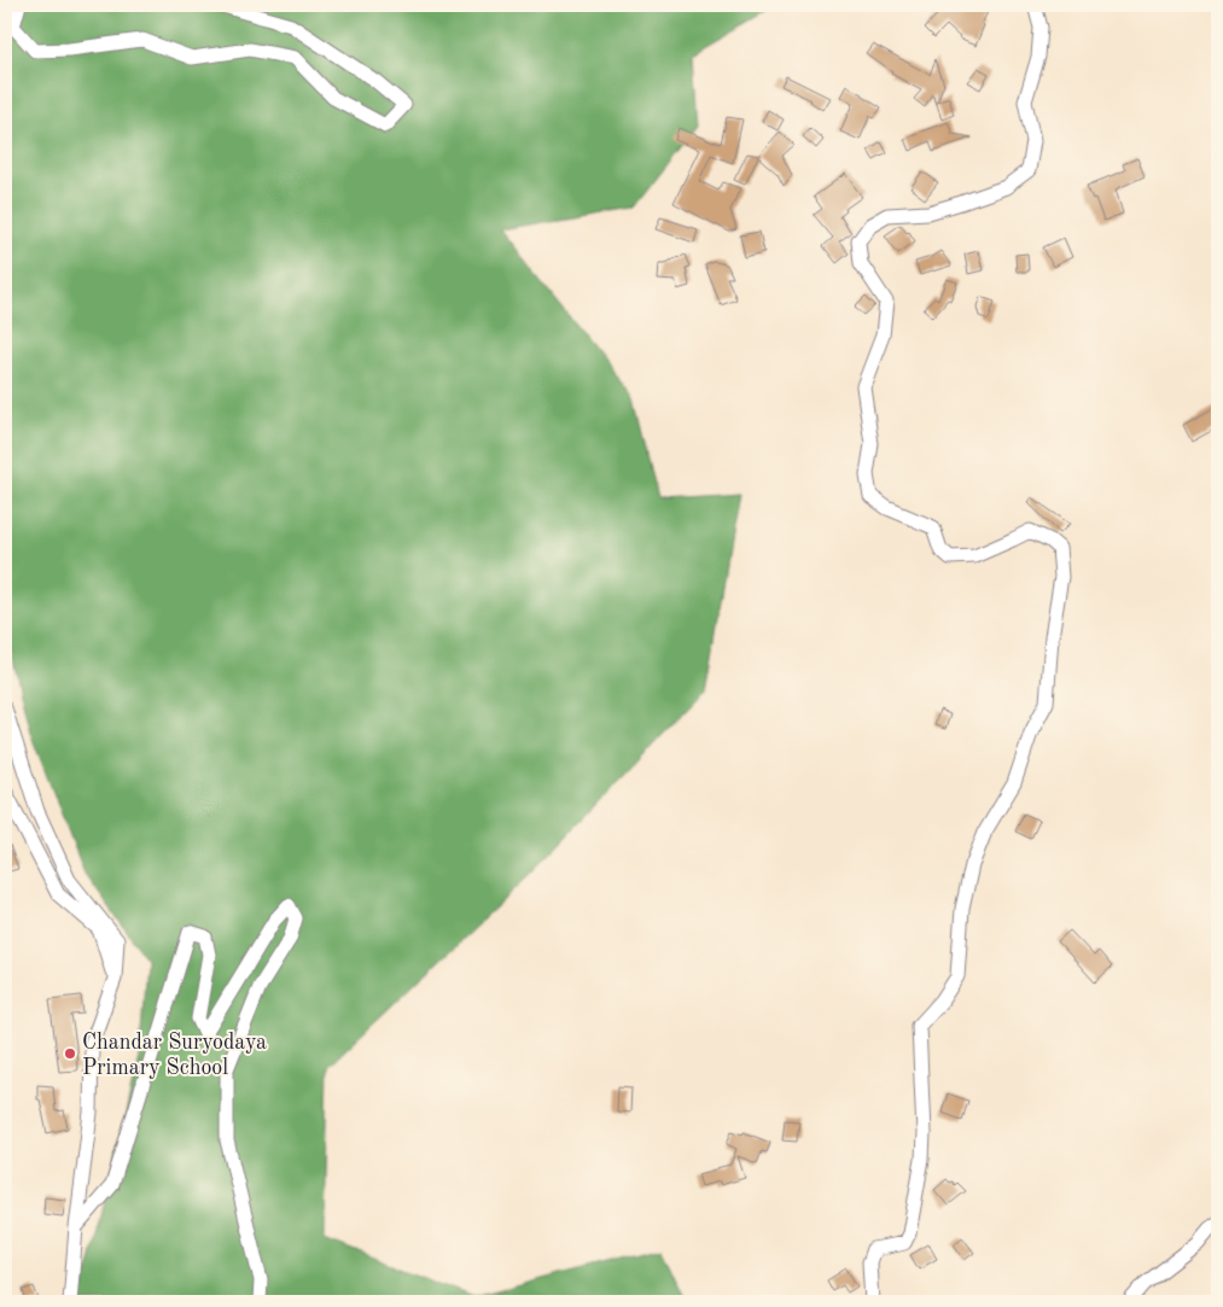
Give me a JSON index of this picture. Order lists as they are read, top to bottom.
{
  "places": ["Chandar Suryodaya Primary School"]
}
